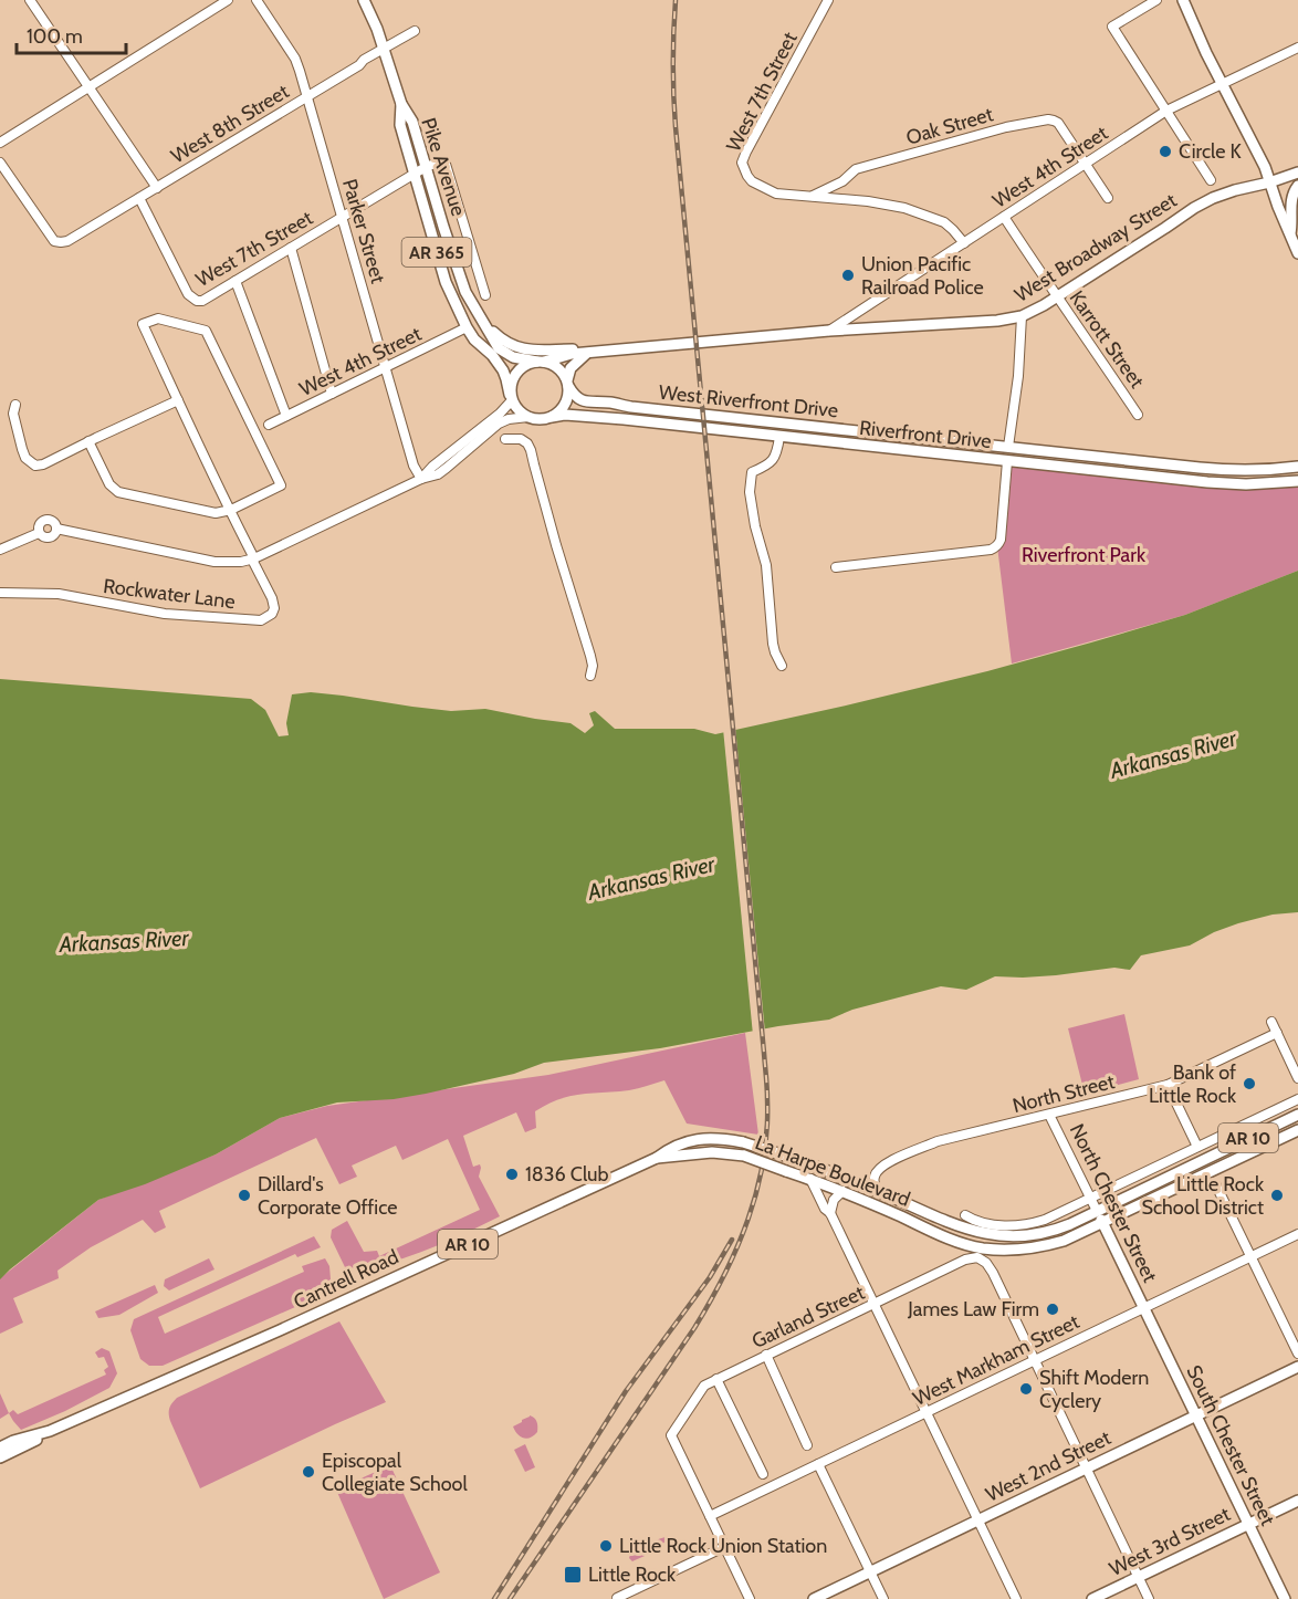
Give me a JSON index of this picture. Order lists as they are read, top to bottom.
{
  "streets": {
    "main road": [
      "Pike Avenue",
      "West Broadway Street",
      "AR 365",
      "West Riverfront Drive",
      "Riverfront Drive",
      "AR 10",
      "La Harpe Boulevard",
      "North Chester Street",
      "Cantrell Road",
      "South Chester Street",
      "West 2nd Street",
      "West 3rd Street"
    ],
    "street": [
      "West 7th Street",
      "West 8th Street",
      "Oak Street",
      "West 4th Street",
      "Parker Street",
      "Karrott Street",
      "Rockwater Lane",
      "North Street",
      "Garland Street",
      "West Markham Street"
    ]
  },
  "crossings": [
    ["West 7th Street", "West 8th Street"],
    ["West 7th Street", "Oak Street"],
    ["West 7th Street", "Pike Avenue"],
    ["West 7th Street", "Parker Street"],
    ["West 8th Street", "Pike Avenue"],
    ["West 8th Street", "Parker Street"],
    ["Oak Street", "West 4th Street"],
    ["Pike Avenue", "West 4th Street"],
    ["Pike Avenue", "West Broadway Street"],
    ["Pike Avenue", "AR 365"],
    ["Pike Avenue", "West Riverfront Drive"],
    ["Pike Avenue", "Riverfront Drive"],
    ["West 4th Street", "Parker Street"],
    ["West 4th Street", "West Broadway Street"],
    ["West 4th Street", "Karrott Street"],
    ["West Broadway Street", "AR 365"],
    ["West Broadway Street", "Karrott Street"],
    ["West Broadway Street", "West Riverfront Drive"],
    ["West Broadway Street", "Riverfront Drive"],
    ["AR 365", "West Riverfront Drive"],
    ["AR 365", "Riverfront Drive"],
    ["West Riverfront Drive", "Riverfront Drive"],
    ["North Street", "La Harpe Boulevard"],
    ["North Street", "North Chester Street"],
    ["La Harpe Boulevard", "North Chester Street"],
    ["La Harpe Boulevard", "Cantrell Road"],
    ["North Chester Street", "West Markham Street"],
    ["North Chester Street", "South Chester Street"],
    ["Garland Street", "West Markham Street"],
    ["West Markham Street", "South Chester Street"],
    ["South Chester Street", "West 2nd Street"],
    ["South Chester Street", "West 3rd Street"]
  ],
  "water": ["Arkansas River"],
  "parks": ["Riverfront Park"],
  "places": {
    "other": [
      "Circle K",
      "Union Pacific Railroad Police",
      "Bank of Little Rock",
      "1836 Club",
      "Dillard's Corporate Office",
      "Little Rock School District",
      "James Law Firm",
      "Shift Modern Cyclery",
      "Episcopal Collegiate School",
      "Little Rock Union Station"
    ],
    "transit": ["Little Rock"]
  },
  "scale_bar": "100 m"
}
